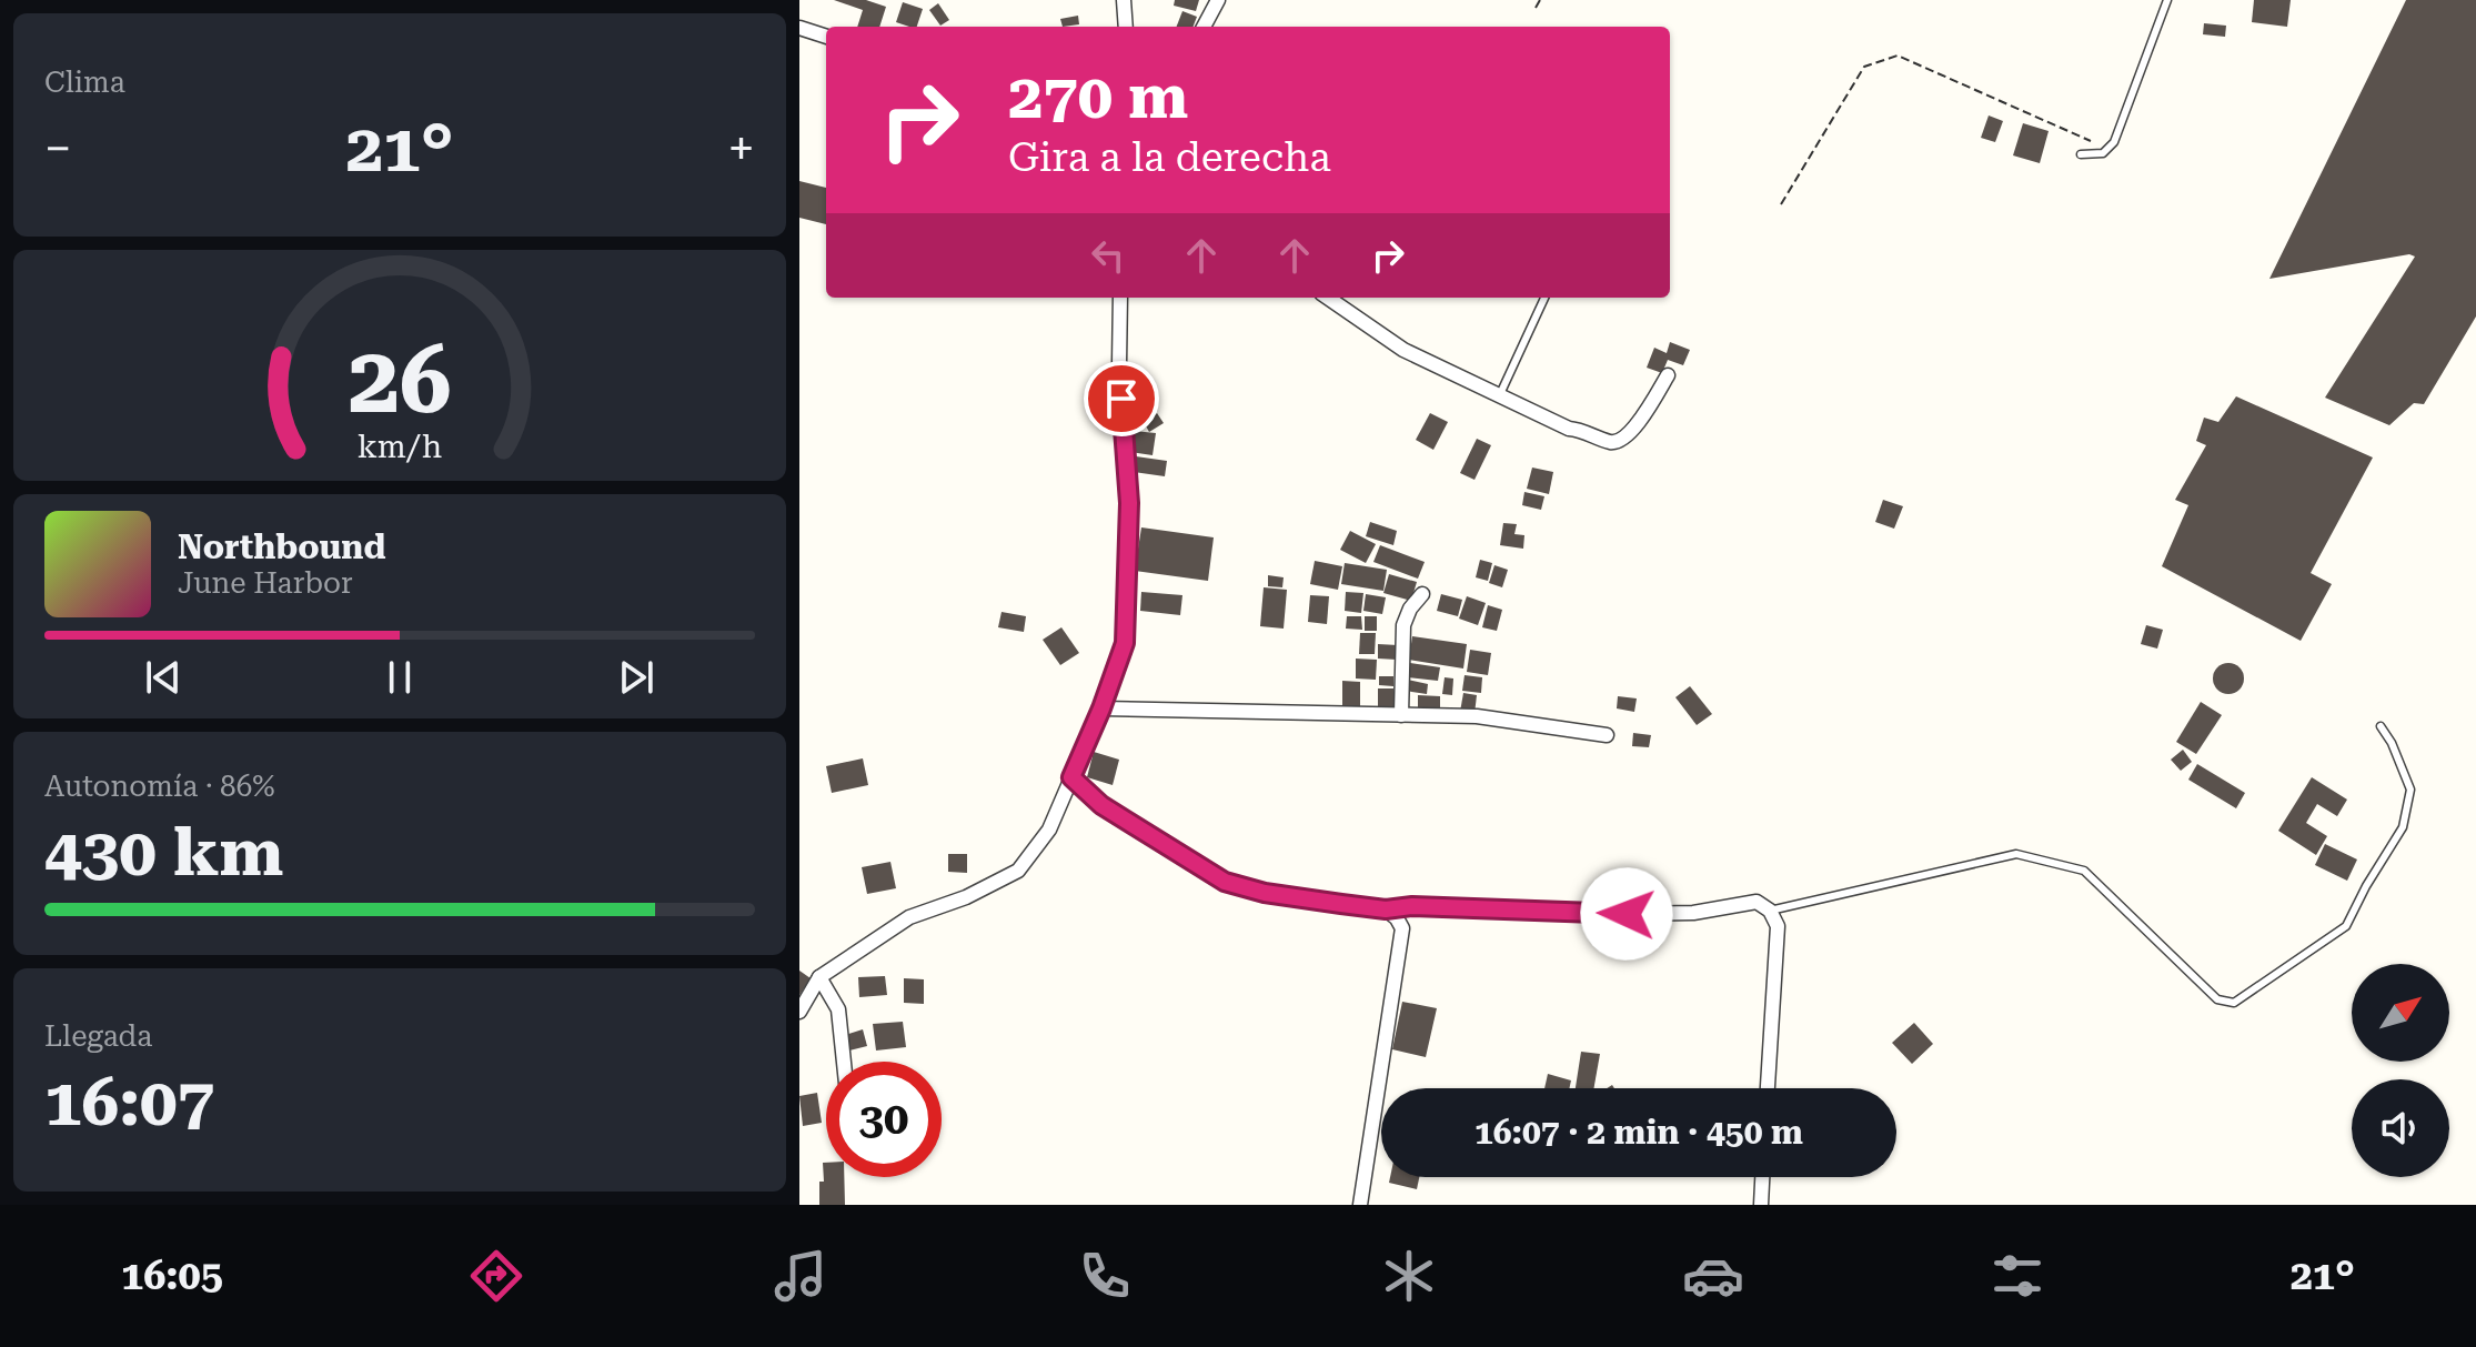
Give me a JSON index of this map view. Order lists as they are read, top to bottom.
{
  "north": "top right",
  "page": {
    "tile": [
      "Clima",
      ["Autonomía · 86%", "430 km"],
      ["Llegada", "16:07"]
    ],
    "turn": ["270 m", "Gira a la derecha"],
    "heat": ["−", "21°", "+"],
    "song": ["Northbound", "June Harbor"],
    "limit": "30",
    "trip": "16:07 · 2 min · 450 m",
    "tabs": ["16:05", "21°"],
    "gauge": ["26", "km/h"]
  }
}
